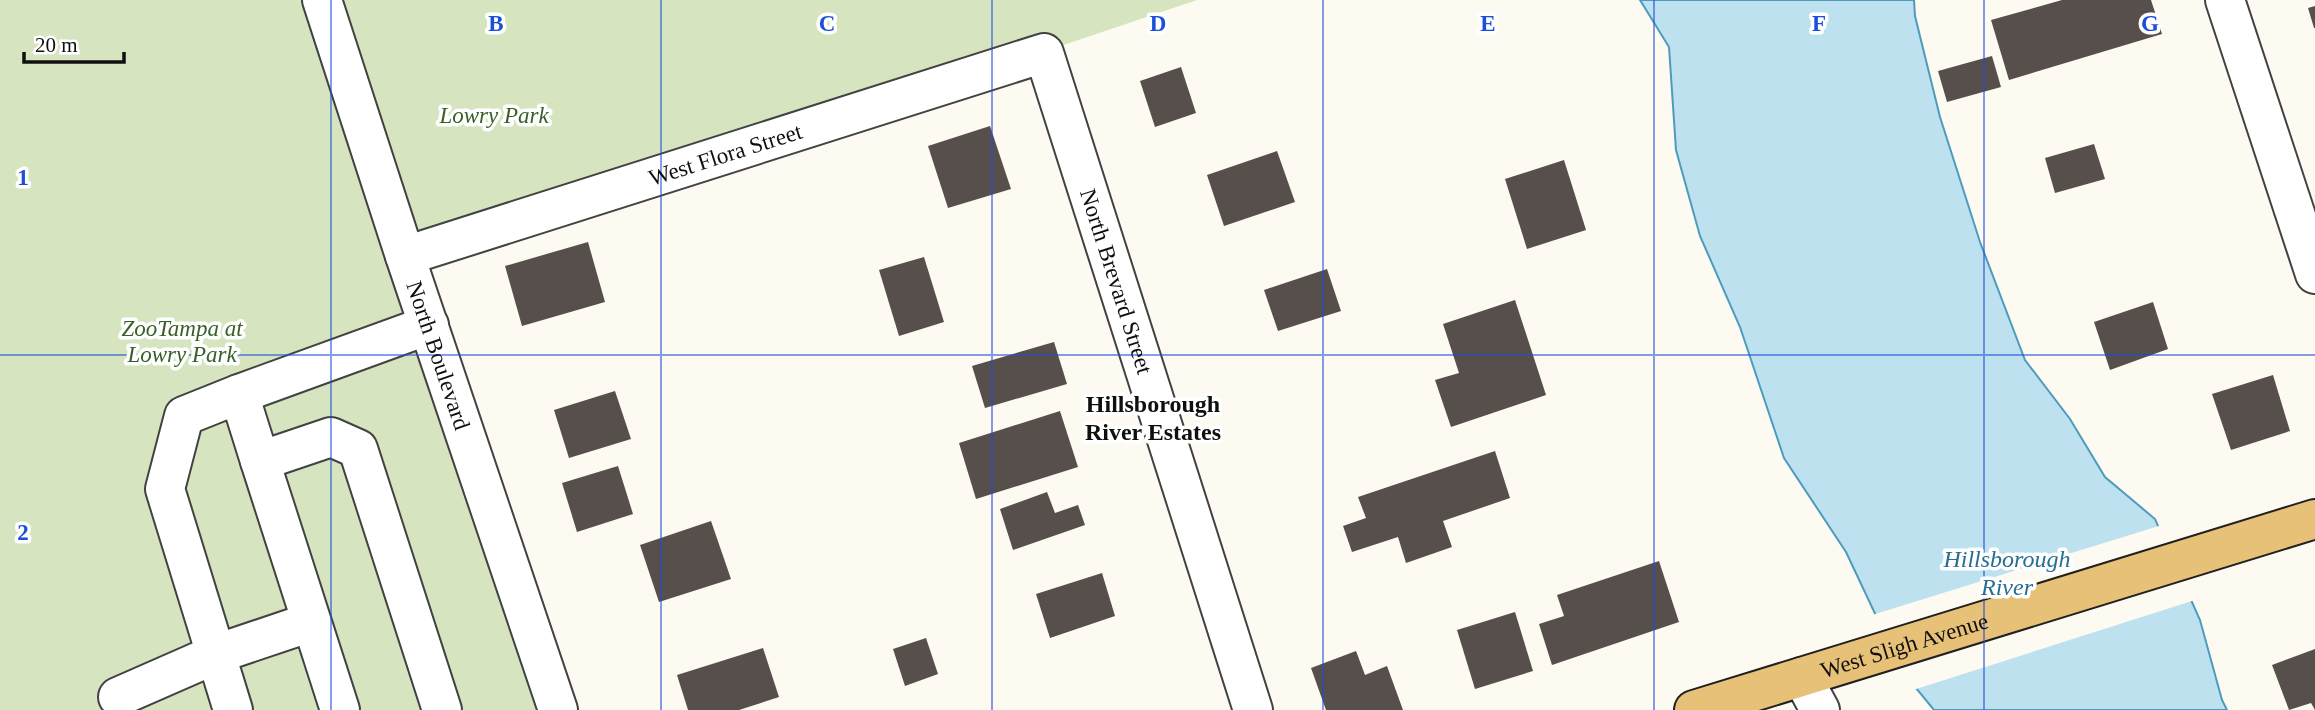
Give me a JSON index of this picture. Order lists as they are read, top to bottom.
{
  "streets": {
    "main road": ["West Sligh Avenue"],
    "street": ["West Flora Street", "North Brevard Street", "North Boulevard"]
  },
  "crossings": [
    ["West Flora Street", "North Brevard Street"],
    ["West Flora Street", "North Boulevard"]
  ],
  "districts": ["Hillsborough River Estates"],
  "water": ["Hillsborough River"],
  "parks": ["Lowry Park", "ZooTampa at Lowry Park"],
  "scale_bar": "20 m",
  "grid": {
    "columns": [
      "B",
      "C",
      "D",
      "E",
      "F",
      "G"
    ],
    "rows": ["1", "2"]
  }
}
